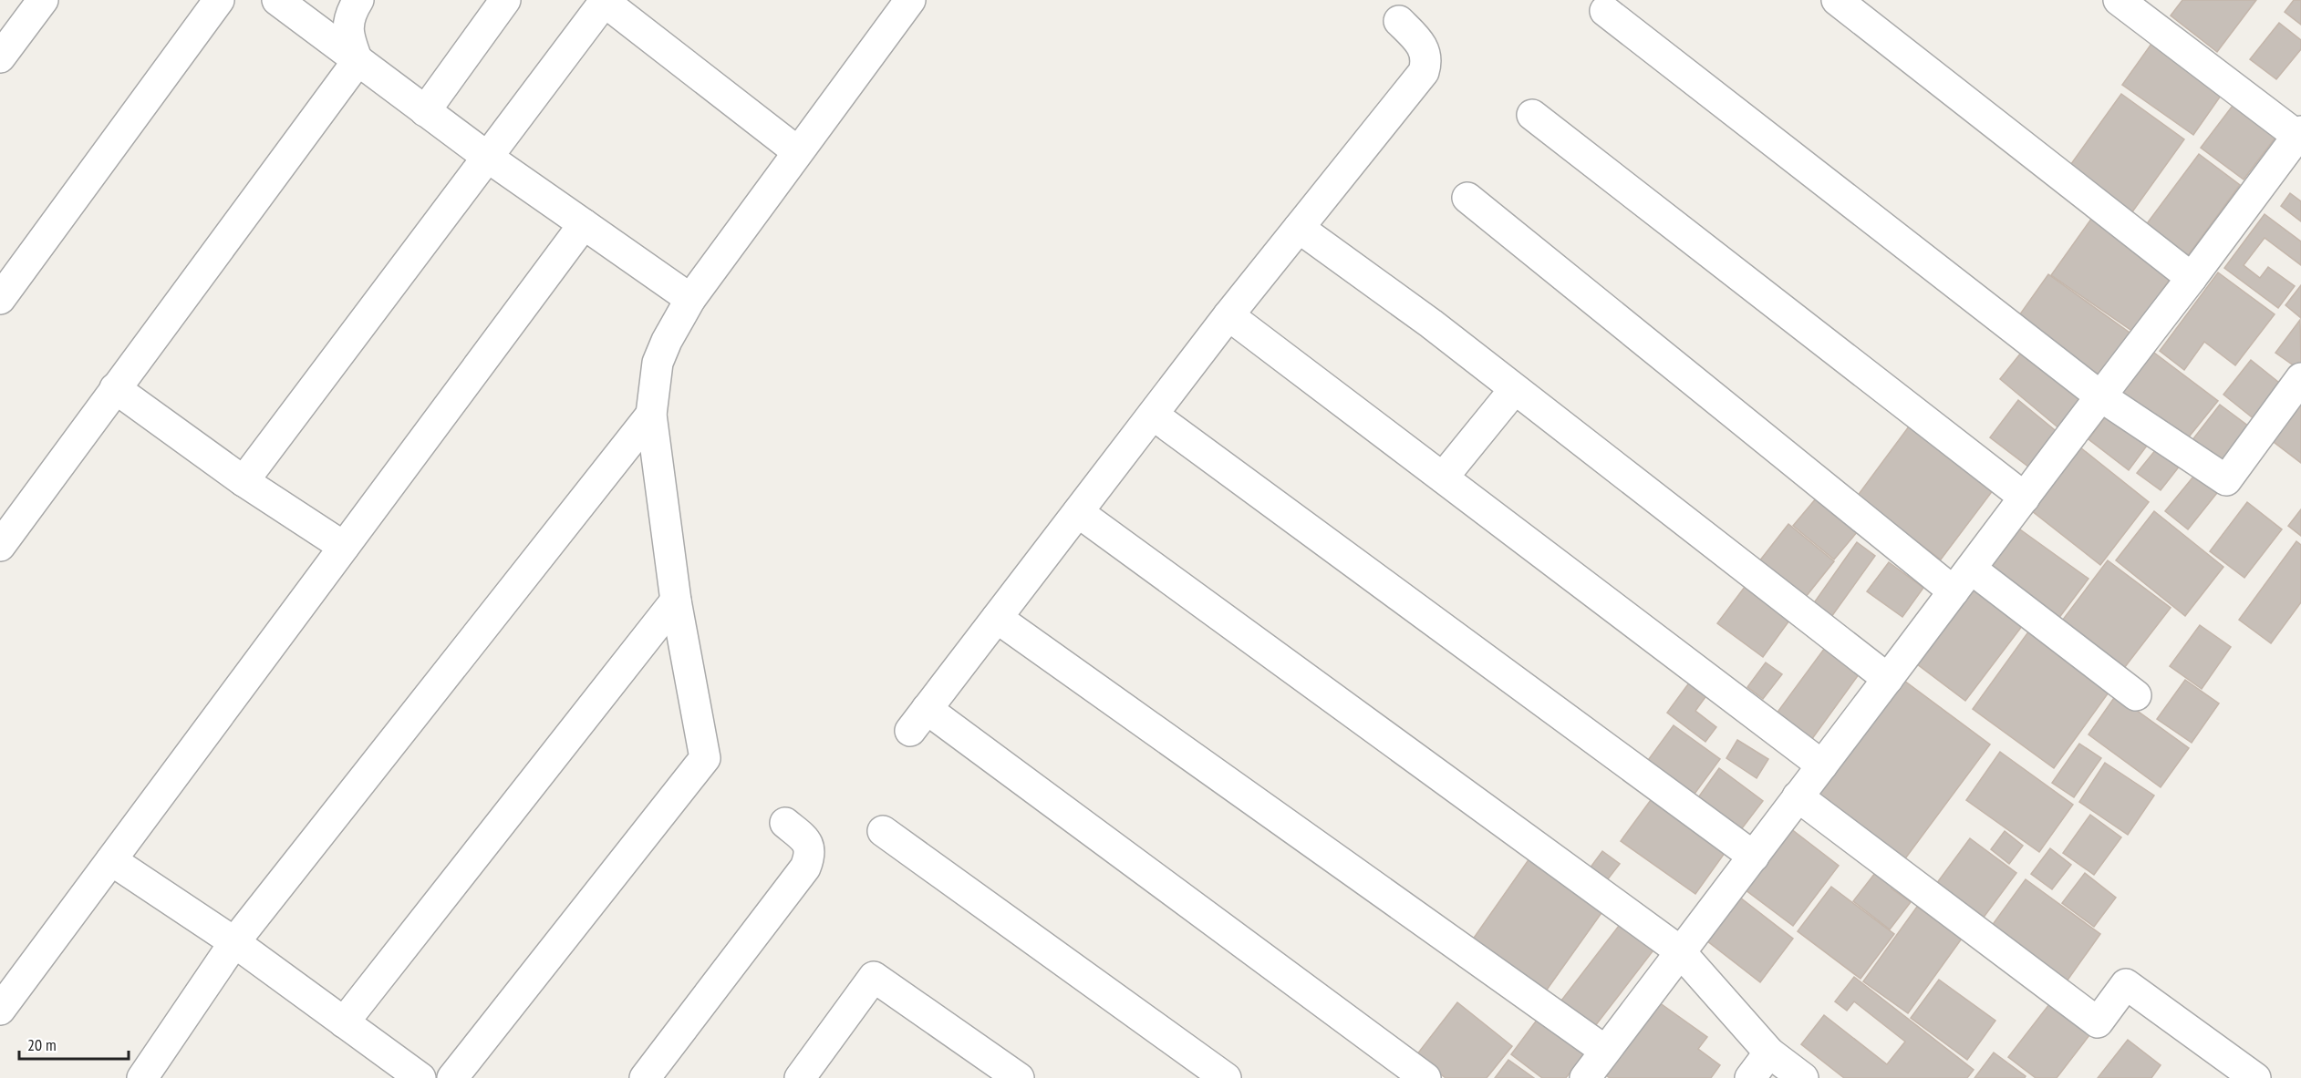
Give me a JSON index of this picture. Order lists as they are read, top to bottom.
{
  "scale_bar": "20 m"
}
